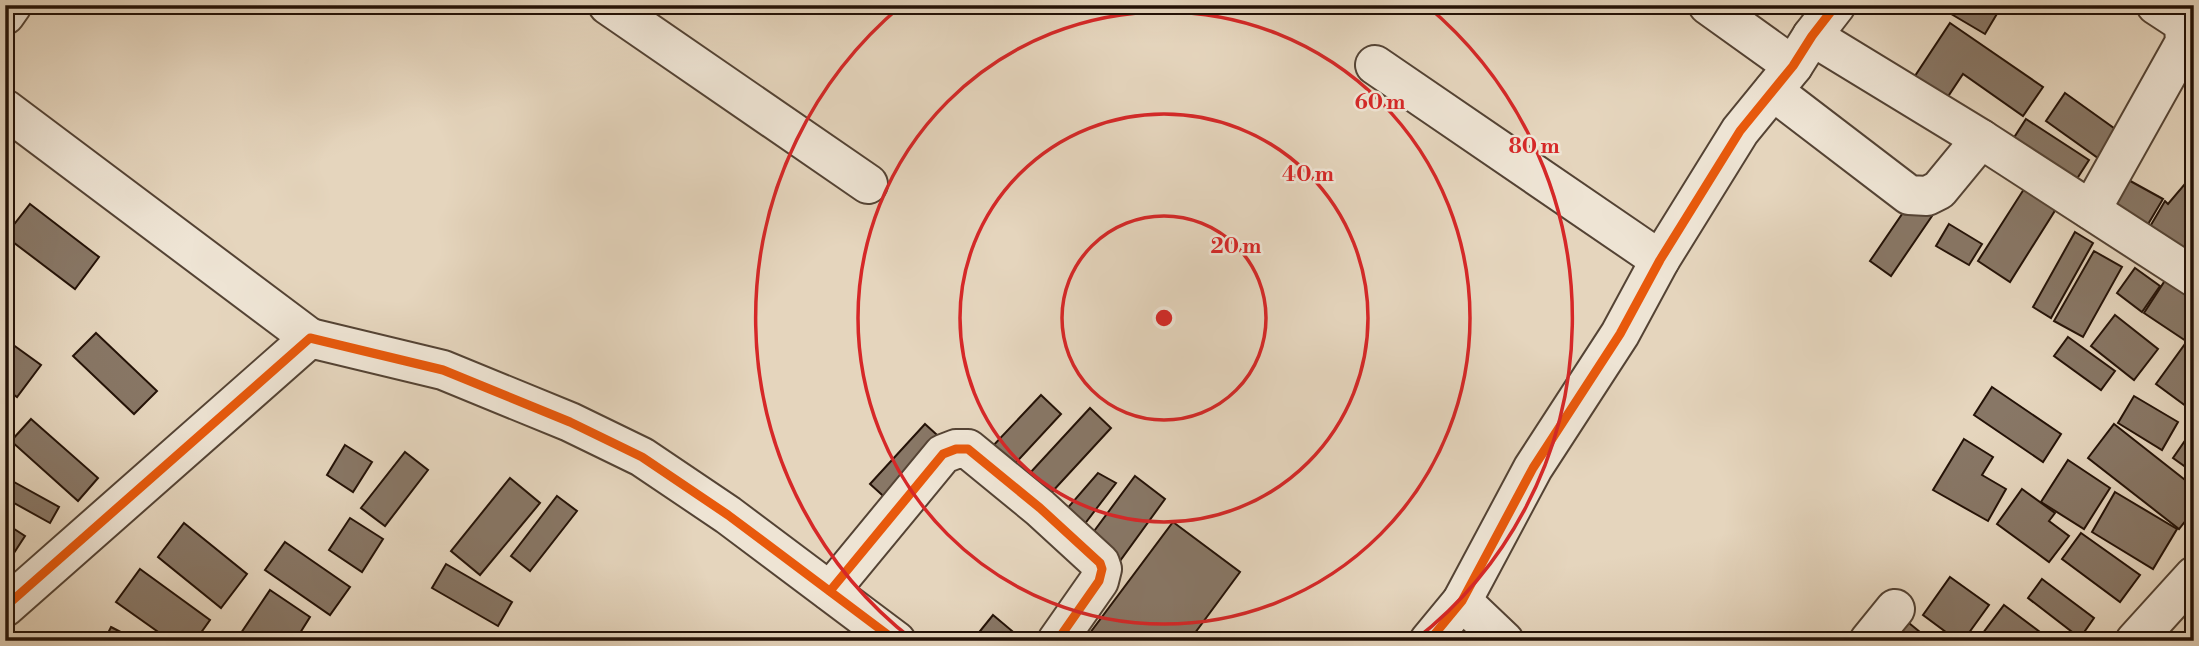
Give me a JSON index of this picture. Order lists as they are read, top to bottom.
{
  "rings": [
    "60 m",
    "80 m",
    "40 m",
    "20 m"
  ]
}
